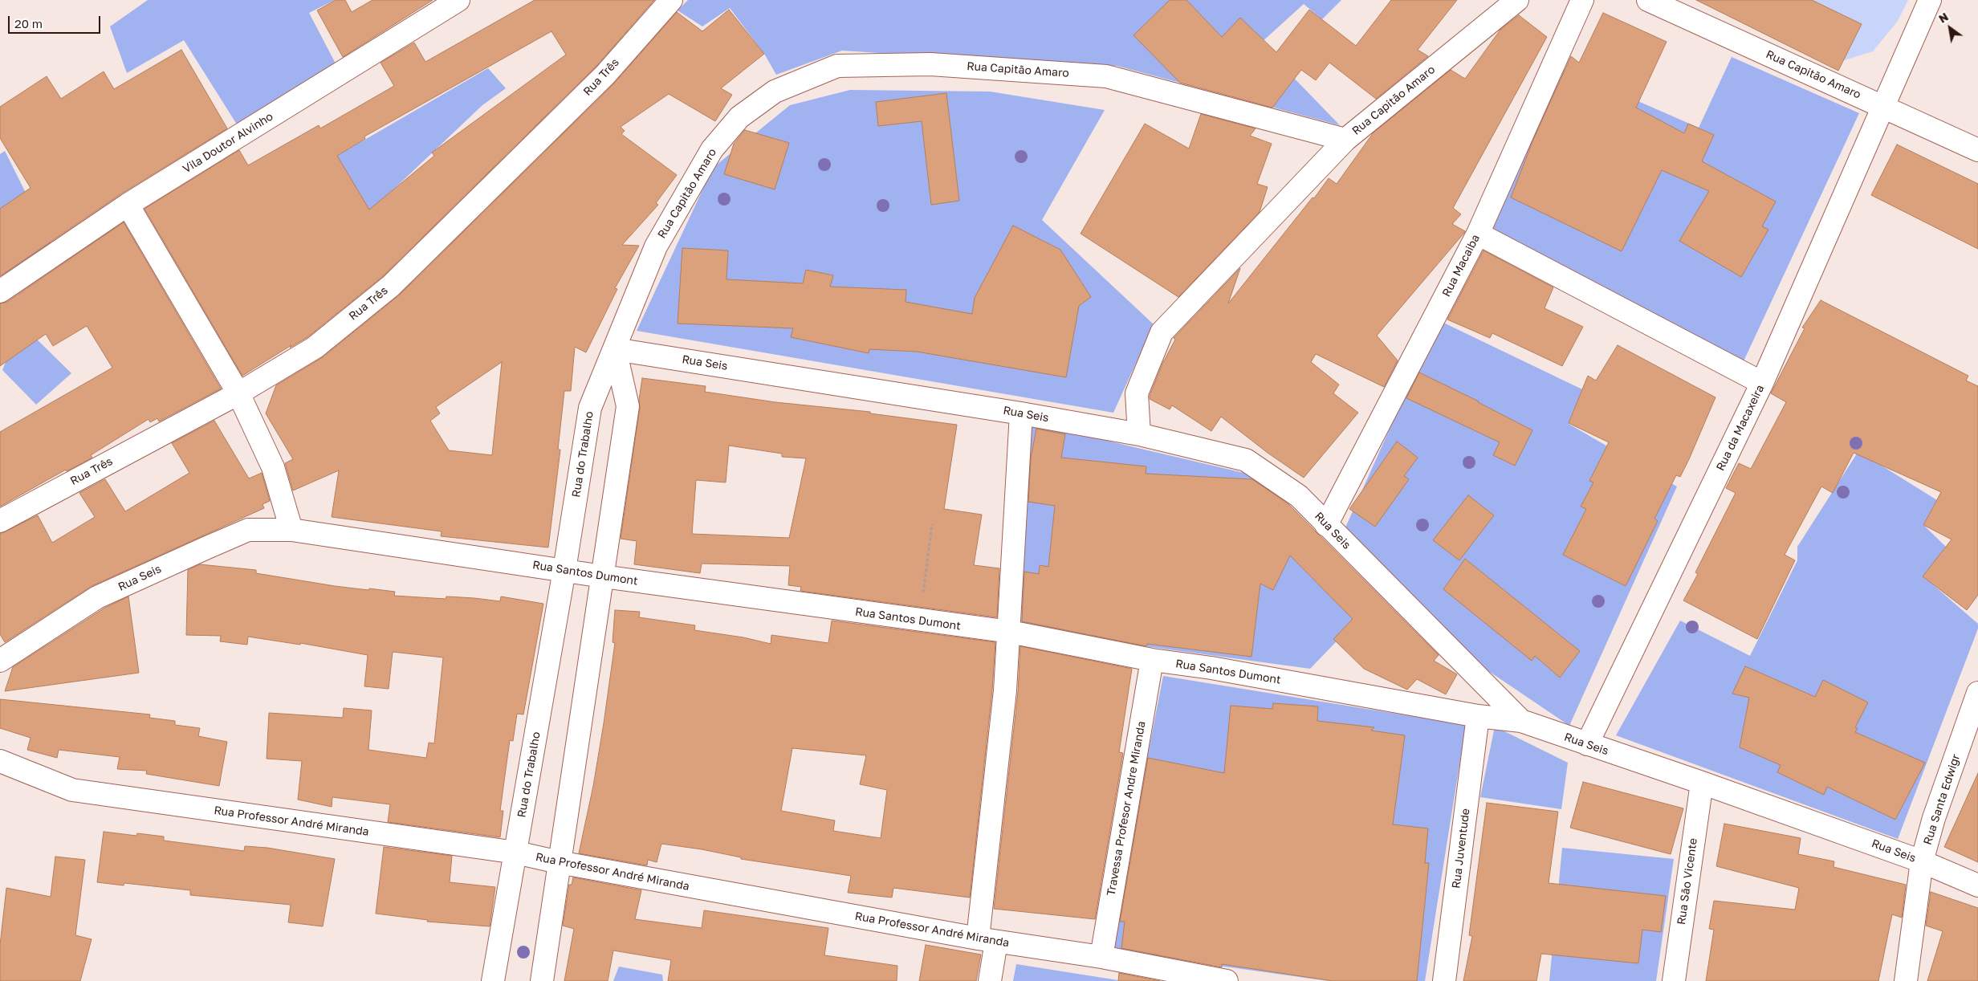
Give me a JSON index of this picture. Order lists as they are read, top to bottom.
{
  "streets": {
    "street": [
      "Rua Capitão Amaro",
      "Rua Três",
      "Vila Doutor Alvinho",
      "Rua Macaiba",
      "Rua Seis",
      "Rua da Macaxeira",
      "Rua do Trabalho",
      "Rua Santos Dumont",
      "Rua Santa Edwigr",
      "Travessa Profesor Andre Miranda",
      "Rua Professor André Miranda",
      "Rua Juventude",
      "Rua São Vicente"
    ]
  },
  "crossings": [
    ["Rua Capitão Amaro", "Rua Seis"],
    ["Rua Capitão Amaro", "Rua da Macaxeira"],
    ["Rua Capitão Amaro", "Rua do Trabalho"],
    ["Rua Macaiba", "Rua Seis"],
    ["Rua Seis", "Rua da Macaxeira"],
    ["Rua Seis", "Rua do Trabalho"],
    ["Rua Seis", "Rua Santos Dumont"],
    ["Rua Seis", "Rua Santa Edwigr"],
    ["Rua Seis", "Rua São Vicente"],
    ["Rua do Trabalho", "Rua Santos Dumont"],
    ["Rua do Trabalho", "Rua Professor André Miranda"],
    ["Rua Santos Dumont", "Travessa Profesor Andre Miranda"],
    ["Rua Santos Dumont", "Rua Juventude"],
    ["Travessa Profesor Andre Miranda", "Rua Professor André Miranda"]
  ],
  "scale_bar": "20 m",
  "north": "top left"
}
